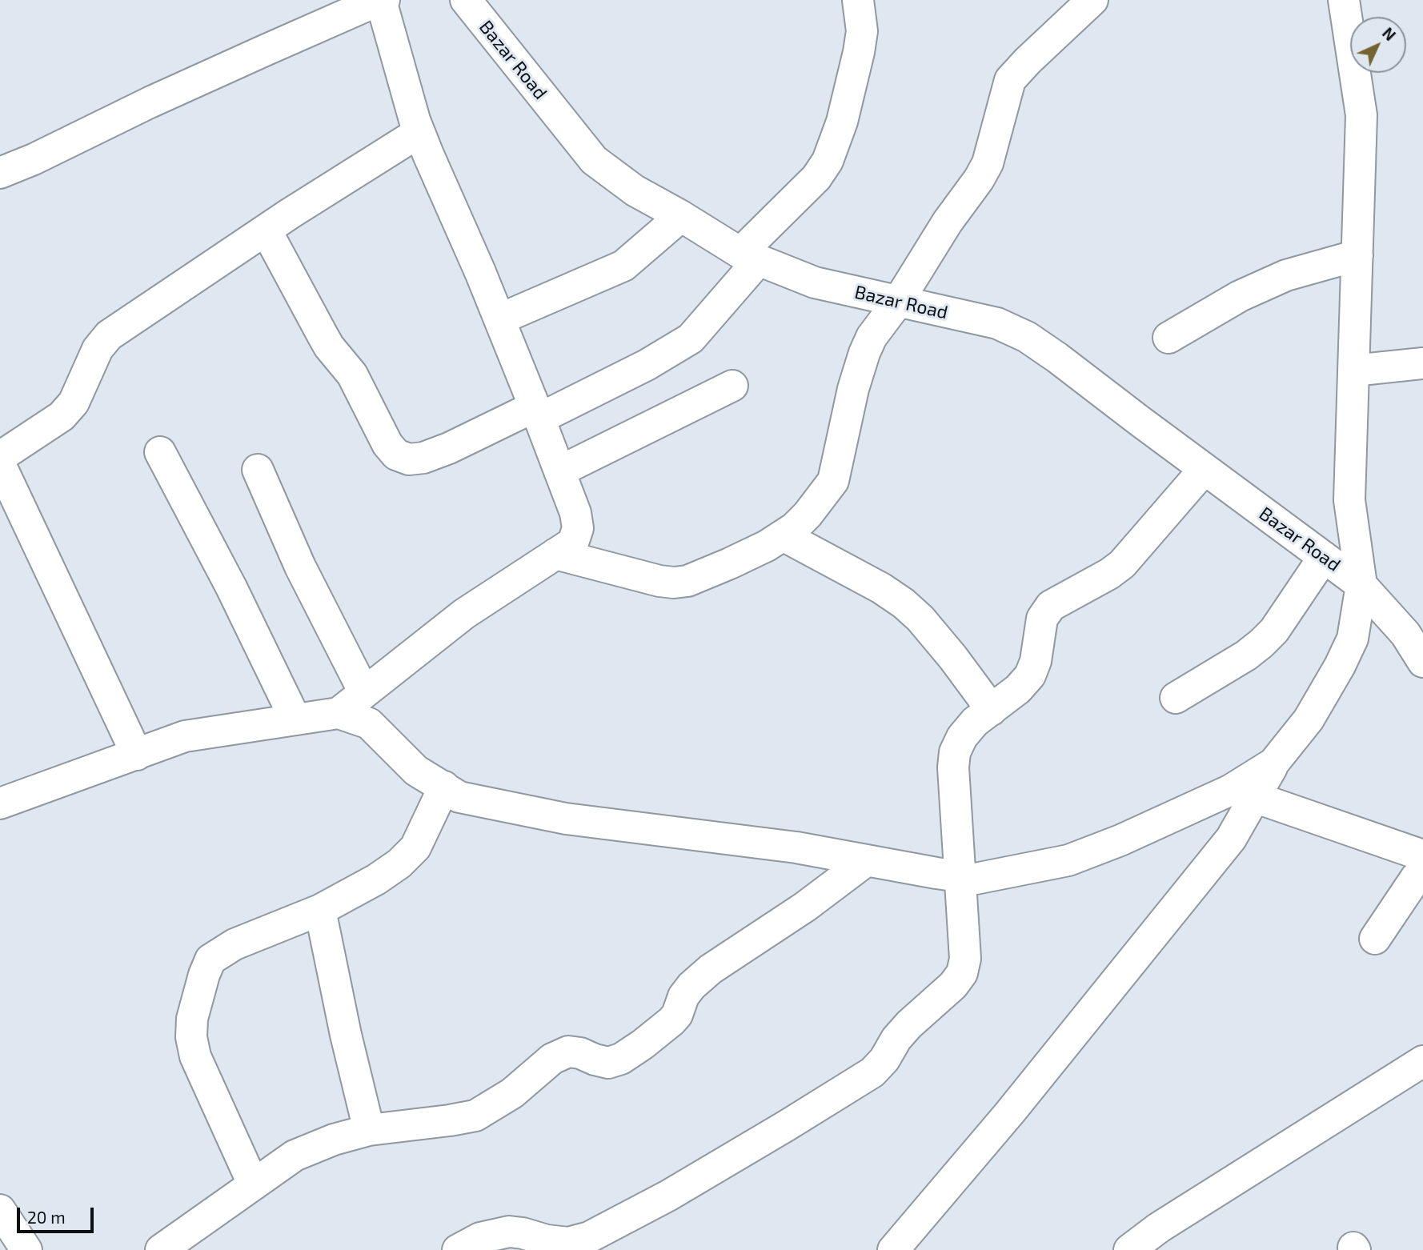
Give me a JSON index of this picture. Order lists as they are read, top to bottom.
{
  "streets": {
    "street": ["Bazar Road"]
  },
  "scale_bar": "20 m",
  "north": "top right"
}
